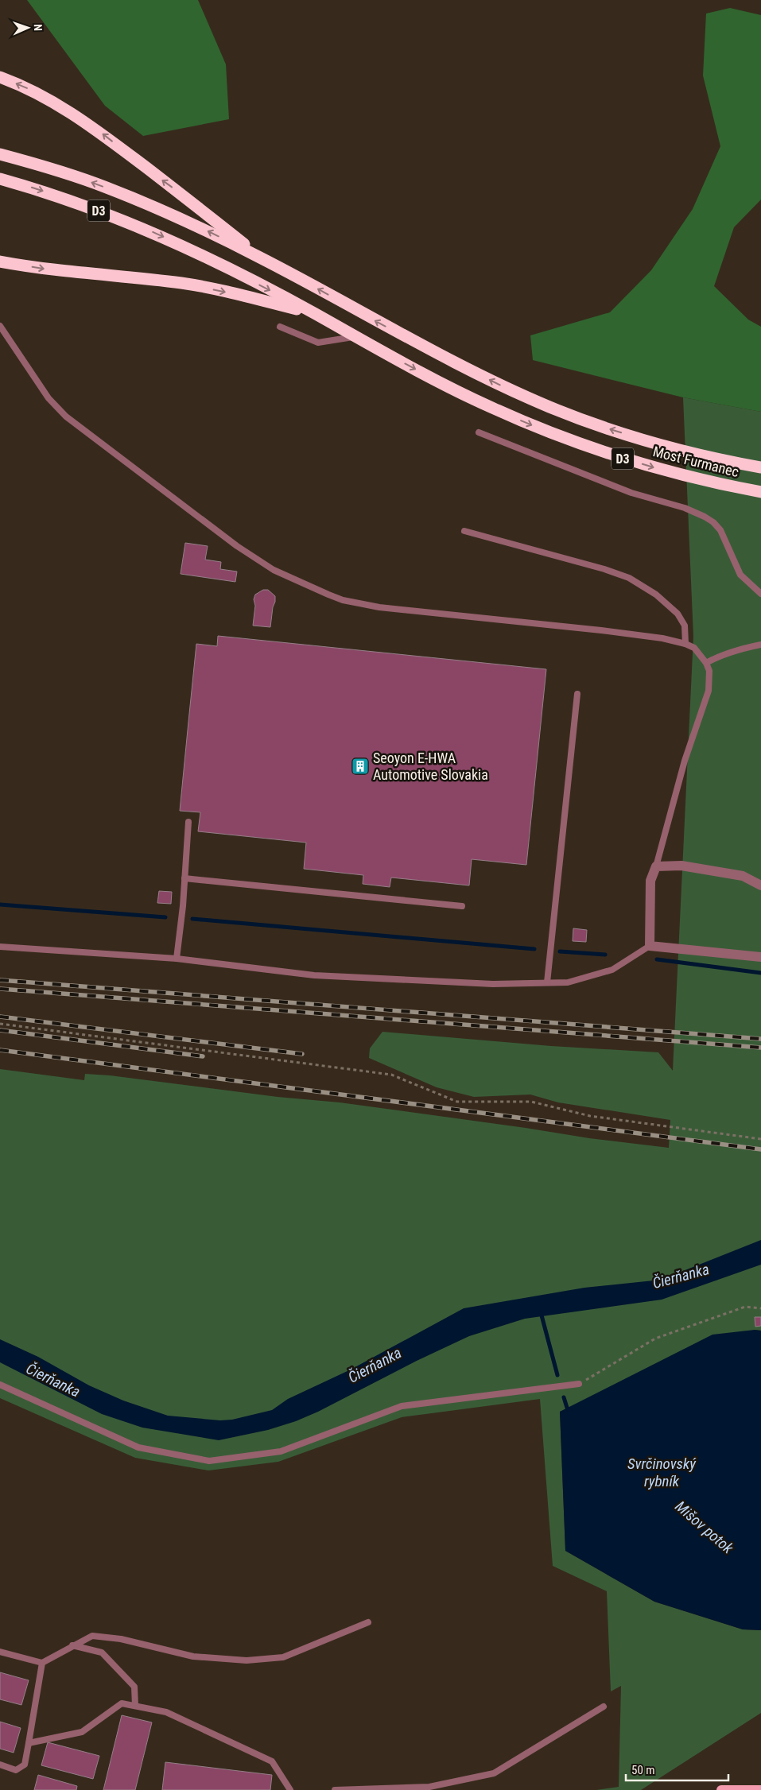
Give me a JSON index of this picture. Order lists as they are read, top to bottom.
{
  "streets": {
    "highway": ["D3", "Most Furmanec"]
  },
  "crossings": [
    ["D3", "Most Furmanec"]
  ],
  "water": ["Čierňanka", "Svrčinovský rybník", "Mišov potok"],
  "places": {
    "building": ["Seoyon E-HWA Automotive Slovakia"]
  },
  "scale_bar": "50 m",
  "north": "right"
}
